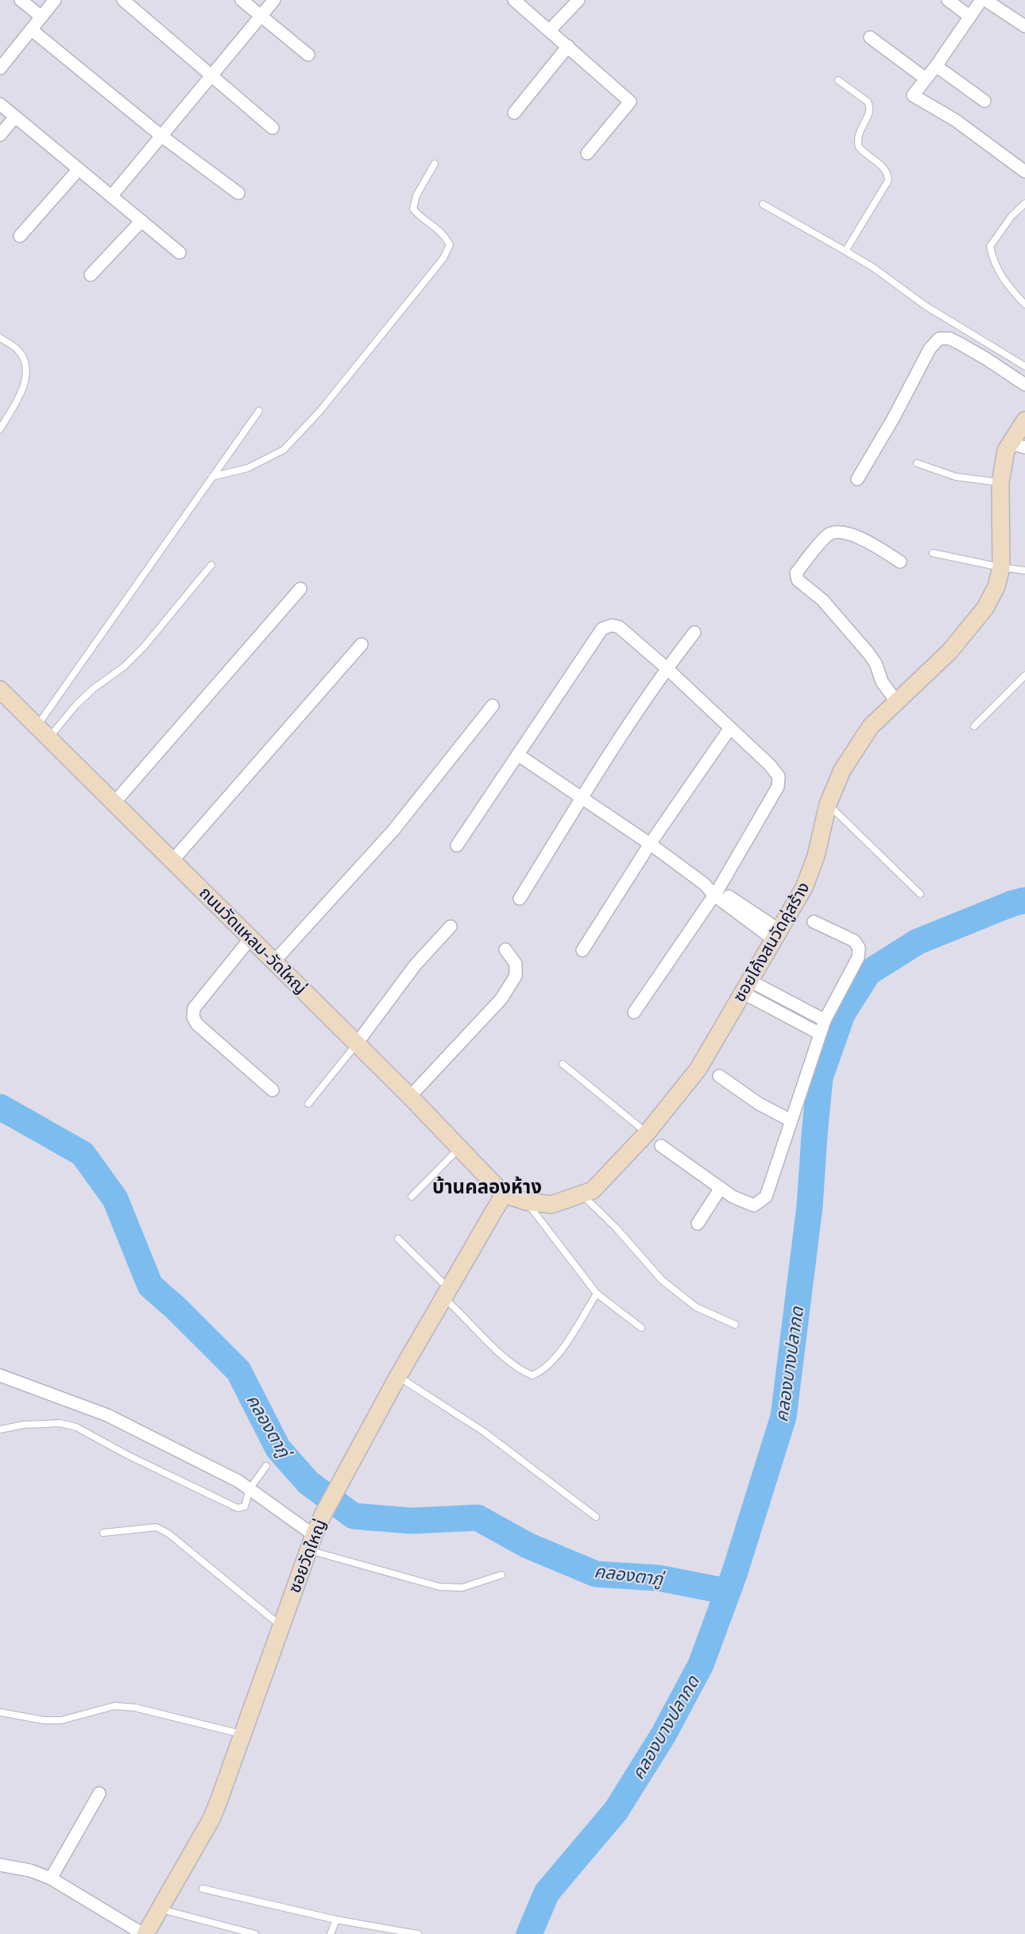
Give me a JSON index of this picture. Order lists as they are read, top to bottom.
{
  "streets": {
    "street": ["ถนนวัดแหลม-วัดใหญ่", "ซอยโค้งสนวัดคู่สร้าง", "ซอยวัดใหญ่"]
  },
  "crossings": [
    ["ถนนวัดแหลม-วัดใหญ่", "ซอยโค้งสนวัดคู่สร้าง"],
    ["ถนนวัดแหลม-วัดใหญ่", "ซอยวัดใหญ่"],
    ["ซอยโค้งสนวัดคู่สร้าง", "ซอยวัดใหญ่"]
  ],
  "districts": ["บ้านคลองห้าง"],
  "water": ["คลองบางปลากด", "คลองตาภู่"]
}
